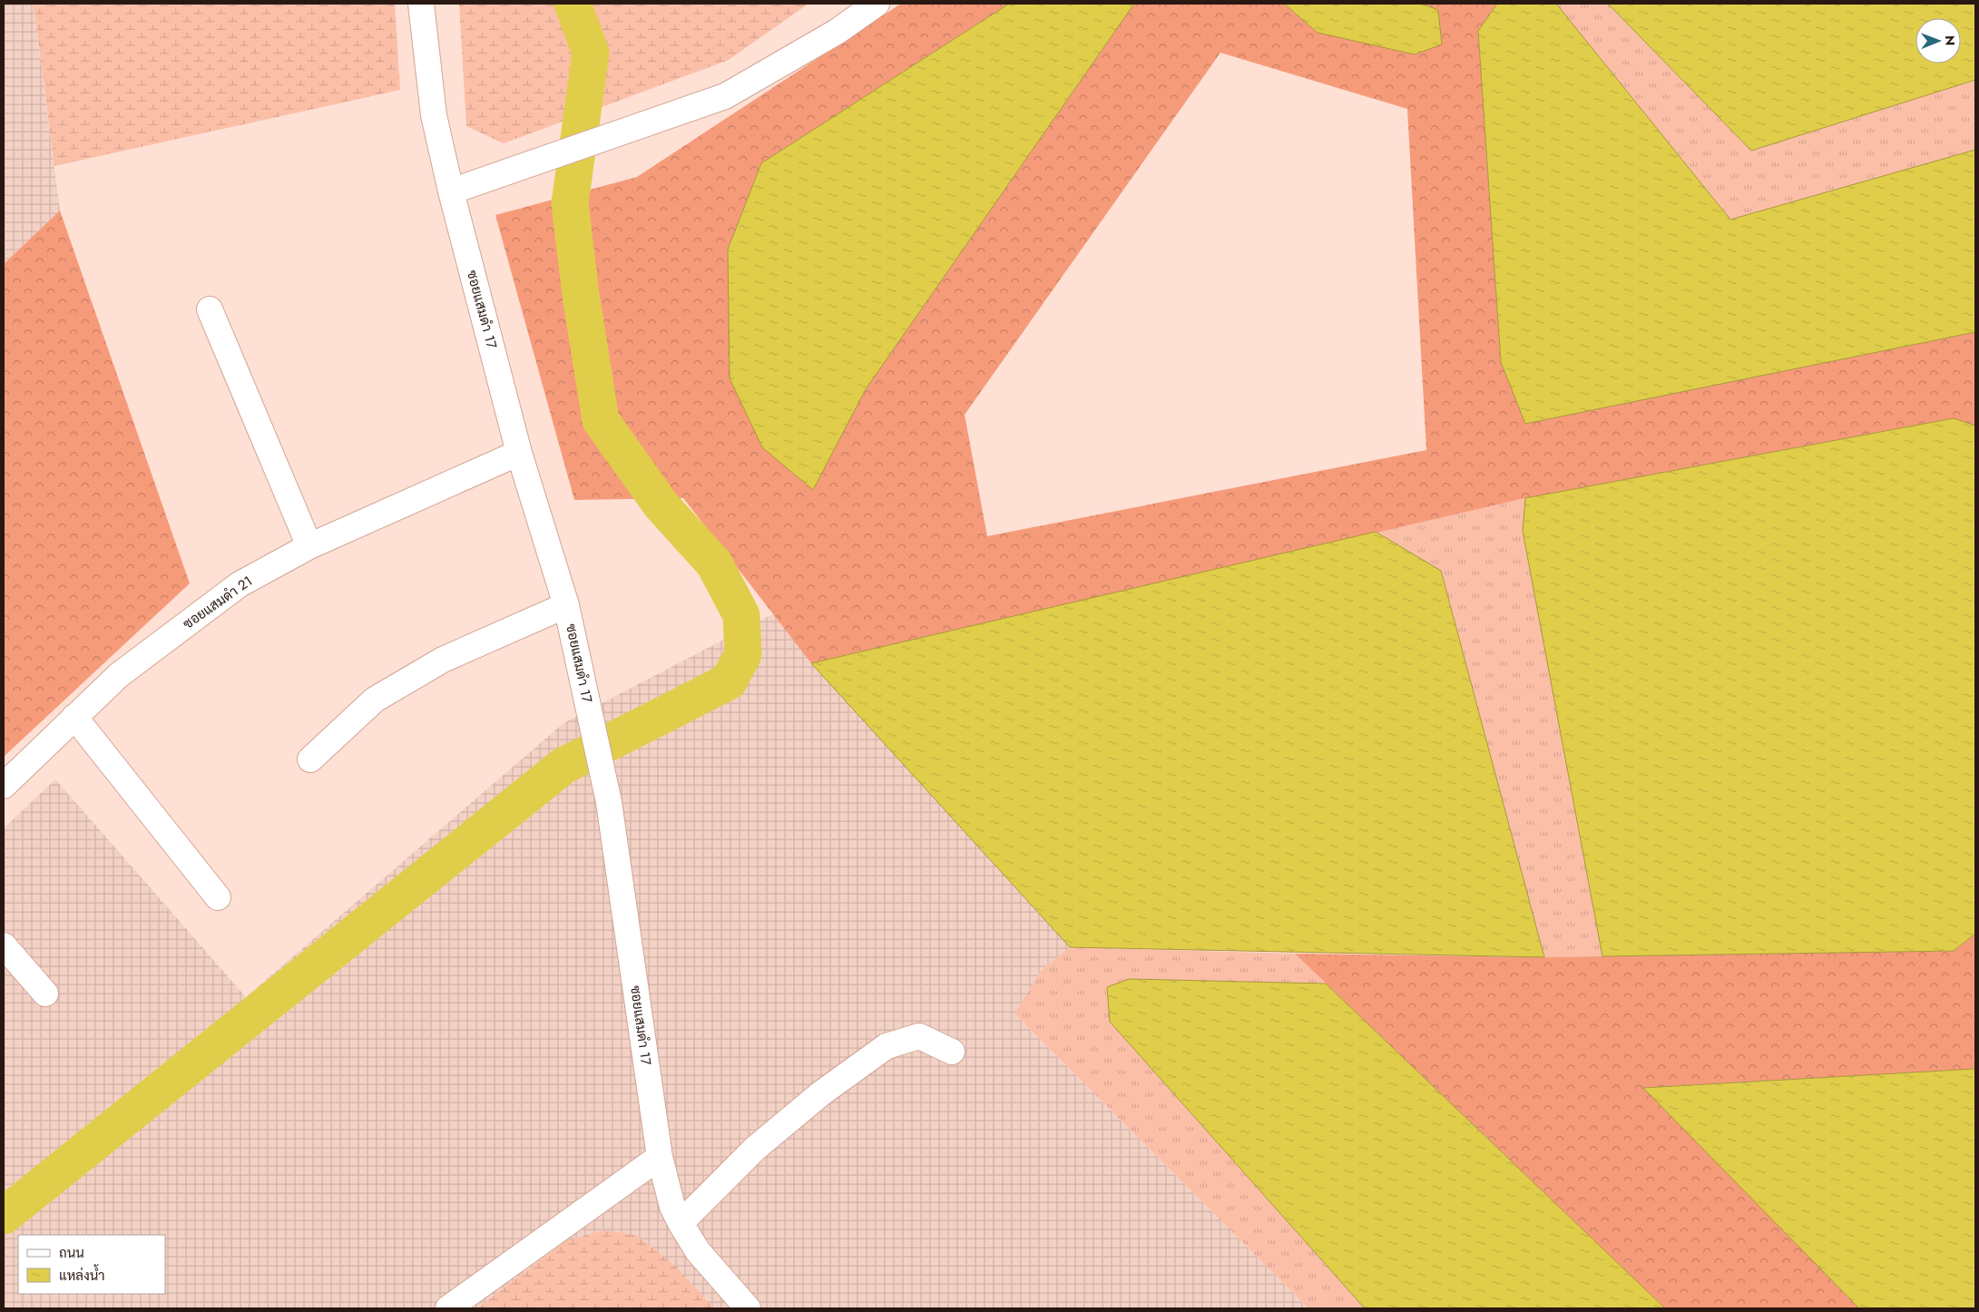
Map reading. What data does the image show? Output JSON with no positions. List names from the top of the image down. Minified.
{"streets":{"street":["ซอยแสมดำ 17","ซอยแสมดำ 21"]},"crossings":[["ซอยแสมดำ 17","ซอยแสมดำ 21"]],"legend":["ถนน","แหล่งน้ำ"],"north":"right"}
